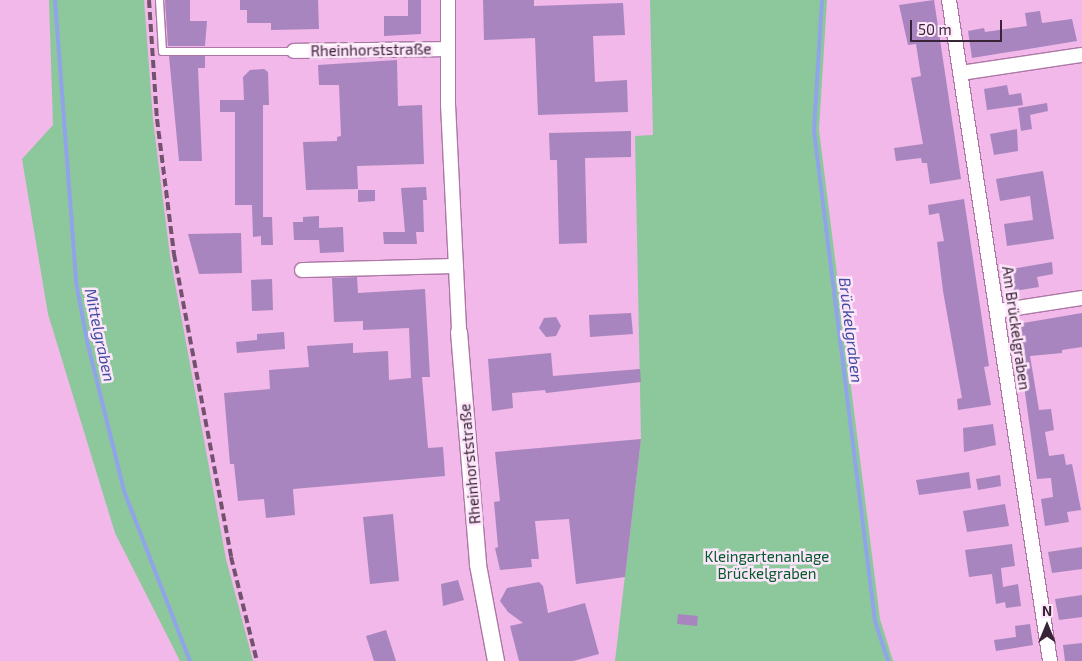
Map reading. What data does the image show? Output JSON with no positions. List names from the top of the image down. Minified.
{"streets":{"street":["Rheinhorststraße","Am Brückelgraben"]},"water":["Brückelgraben","Mittelgraben"],"parks":["Kleingartenanlage Brückelgraben"],"scale_bar":"50 m","north":"top"}
